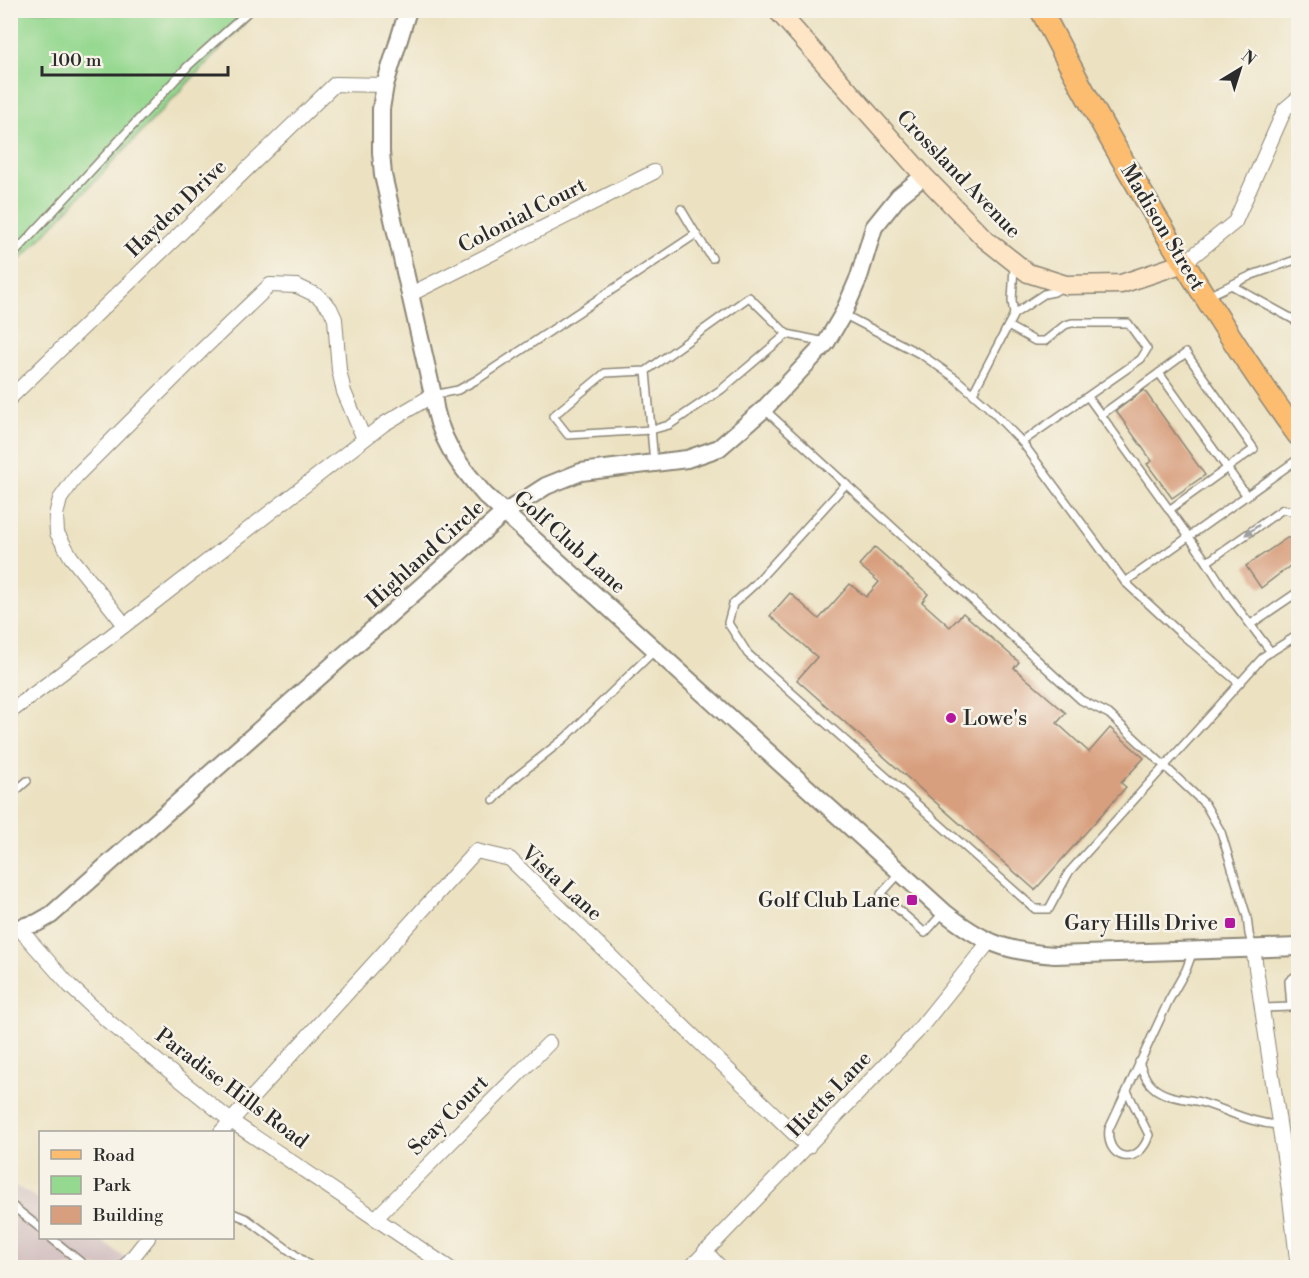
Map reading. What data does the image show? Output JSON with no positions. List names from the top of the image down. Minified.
{"streets":{"main road":["Crossland Avenue","Madison Street"],"street":["Hayden Drive","Colonial Court","Golf Club Lane","Highland Circle","Vista Lane","Paradise Hills Road","Hietts Lane","Seay Court"]},"crossings":[["Crossland Avenue","Madison Street"],["Crossland Avenue","Highland Circle"],["Hayden Drive","Golf Club Lane"],["Colonial Court","Golf Club Lane"],["Golf Club Lane","Highland Circle"],["Golf Club Lane","Hietts Lane"],["Highland Circle","Paradise Hills Road"],["Vista Lane","Paradise Hills Road"],["Vista Lane","Hietts Lane"],["Paradise Hills Road","Seay Court"]],"places":{"other":["Lowe's"],"transit":["Golf Club Lane","Gary Hills Drive"]},"legend":["Road","Park","Building"],"scale_bar":"100 m","north":"top right"}
